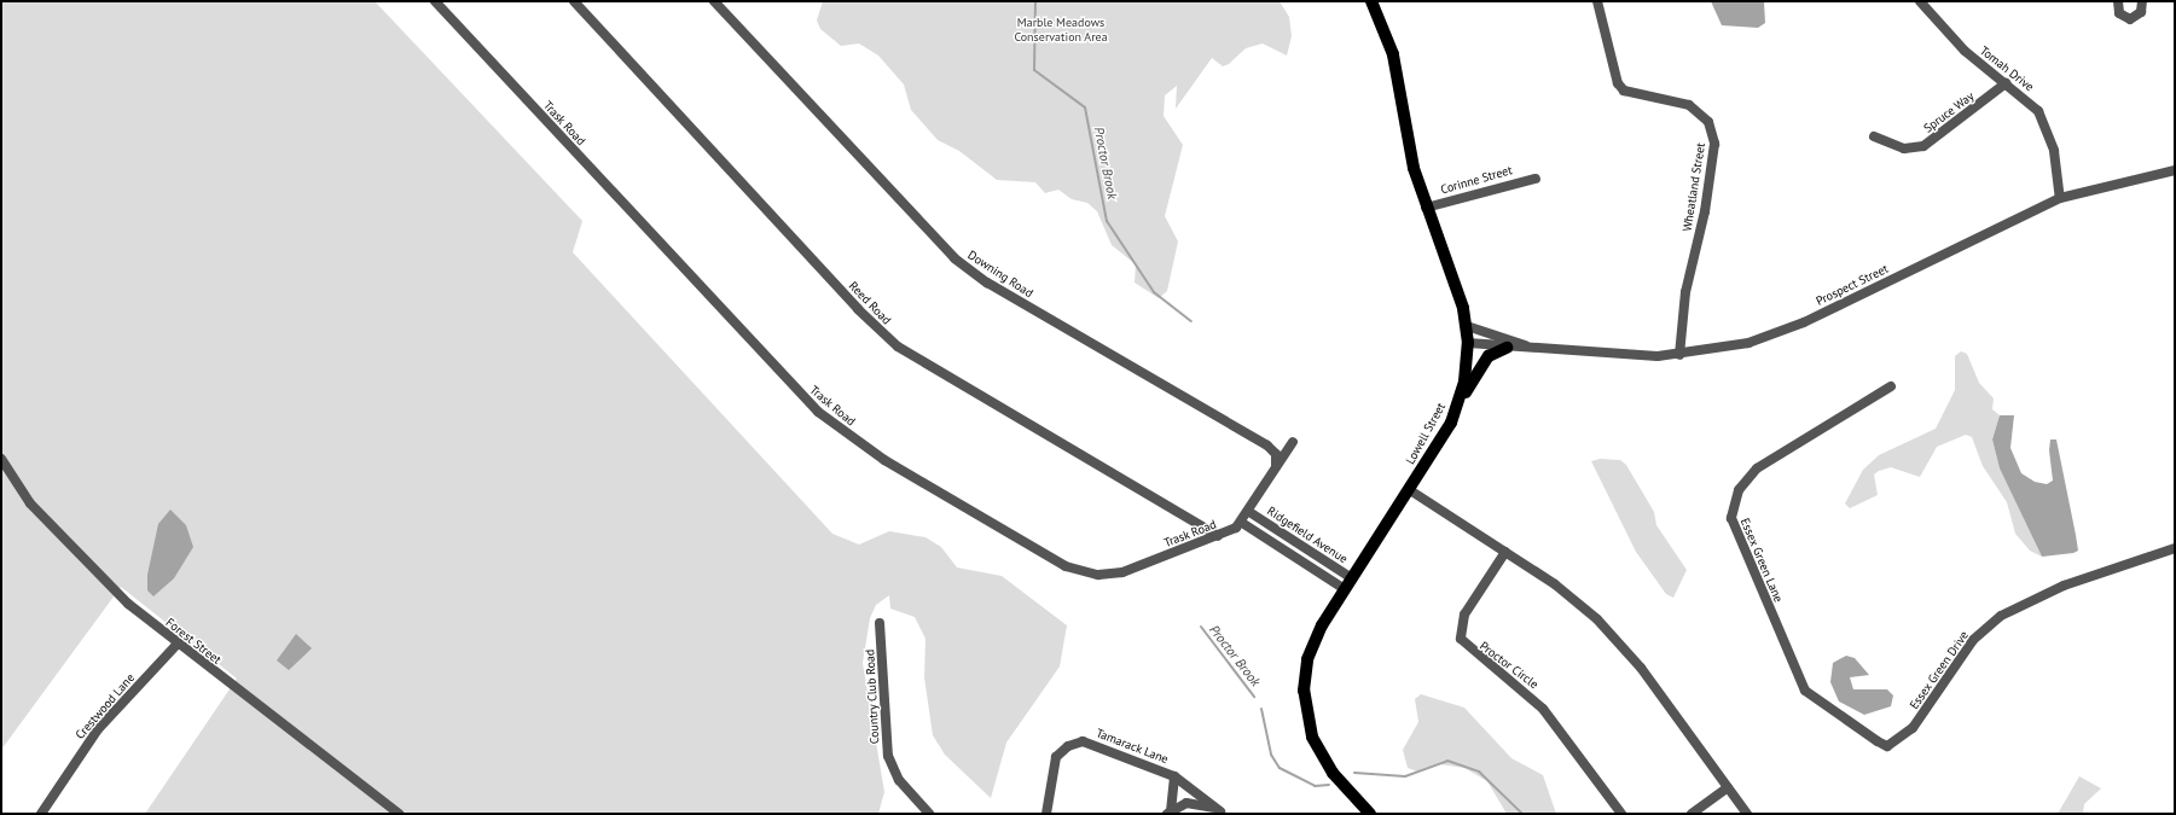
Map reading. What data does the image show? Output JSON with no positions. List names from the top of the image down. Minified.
{"streets":{"main road":["Lowell Street"],"street":["Tomah Drive","Spruce Way","Trask Road","Corinne Street","Wheatland Street","Downing Road","Prospect Street","Reed Road","Ridgefield Avenue","Essex Green Lane","Forest Street","Proctor Circle","Essex Green Drive","Country Club Road","Crestwood Lane","Tamarack Lane"]},"crossings":[["Tomah Drive","Spruce Way"],["Tomah Drive","Prospect Street"],["Trask Road","Downing Road"],["Trask Road","Reed Road"],["Trask Road","Ridgefield Avenue"],["Corinne Street","Lowell Street"],["Wheatland Street","Prospect Street"],["Prospect Street","Lowell Street"],["Lowell Street","Ridgefield Avenue"],["Essex Green Lane","Essex Green Drive"],["Forest Street","Crestwood Lane"]],"water":["Proctor Brook"],"parks":["Marble Meadows Conservation Area"]}
